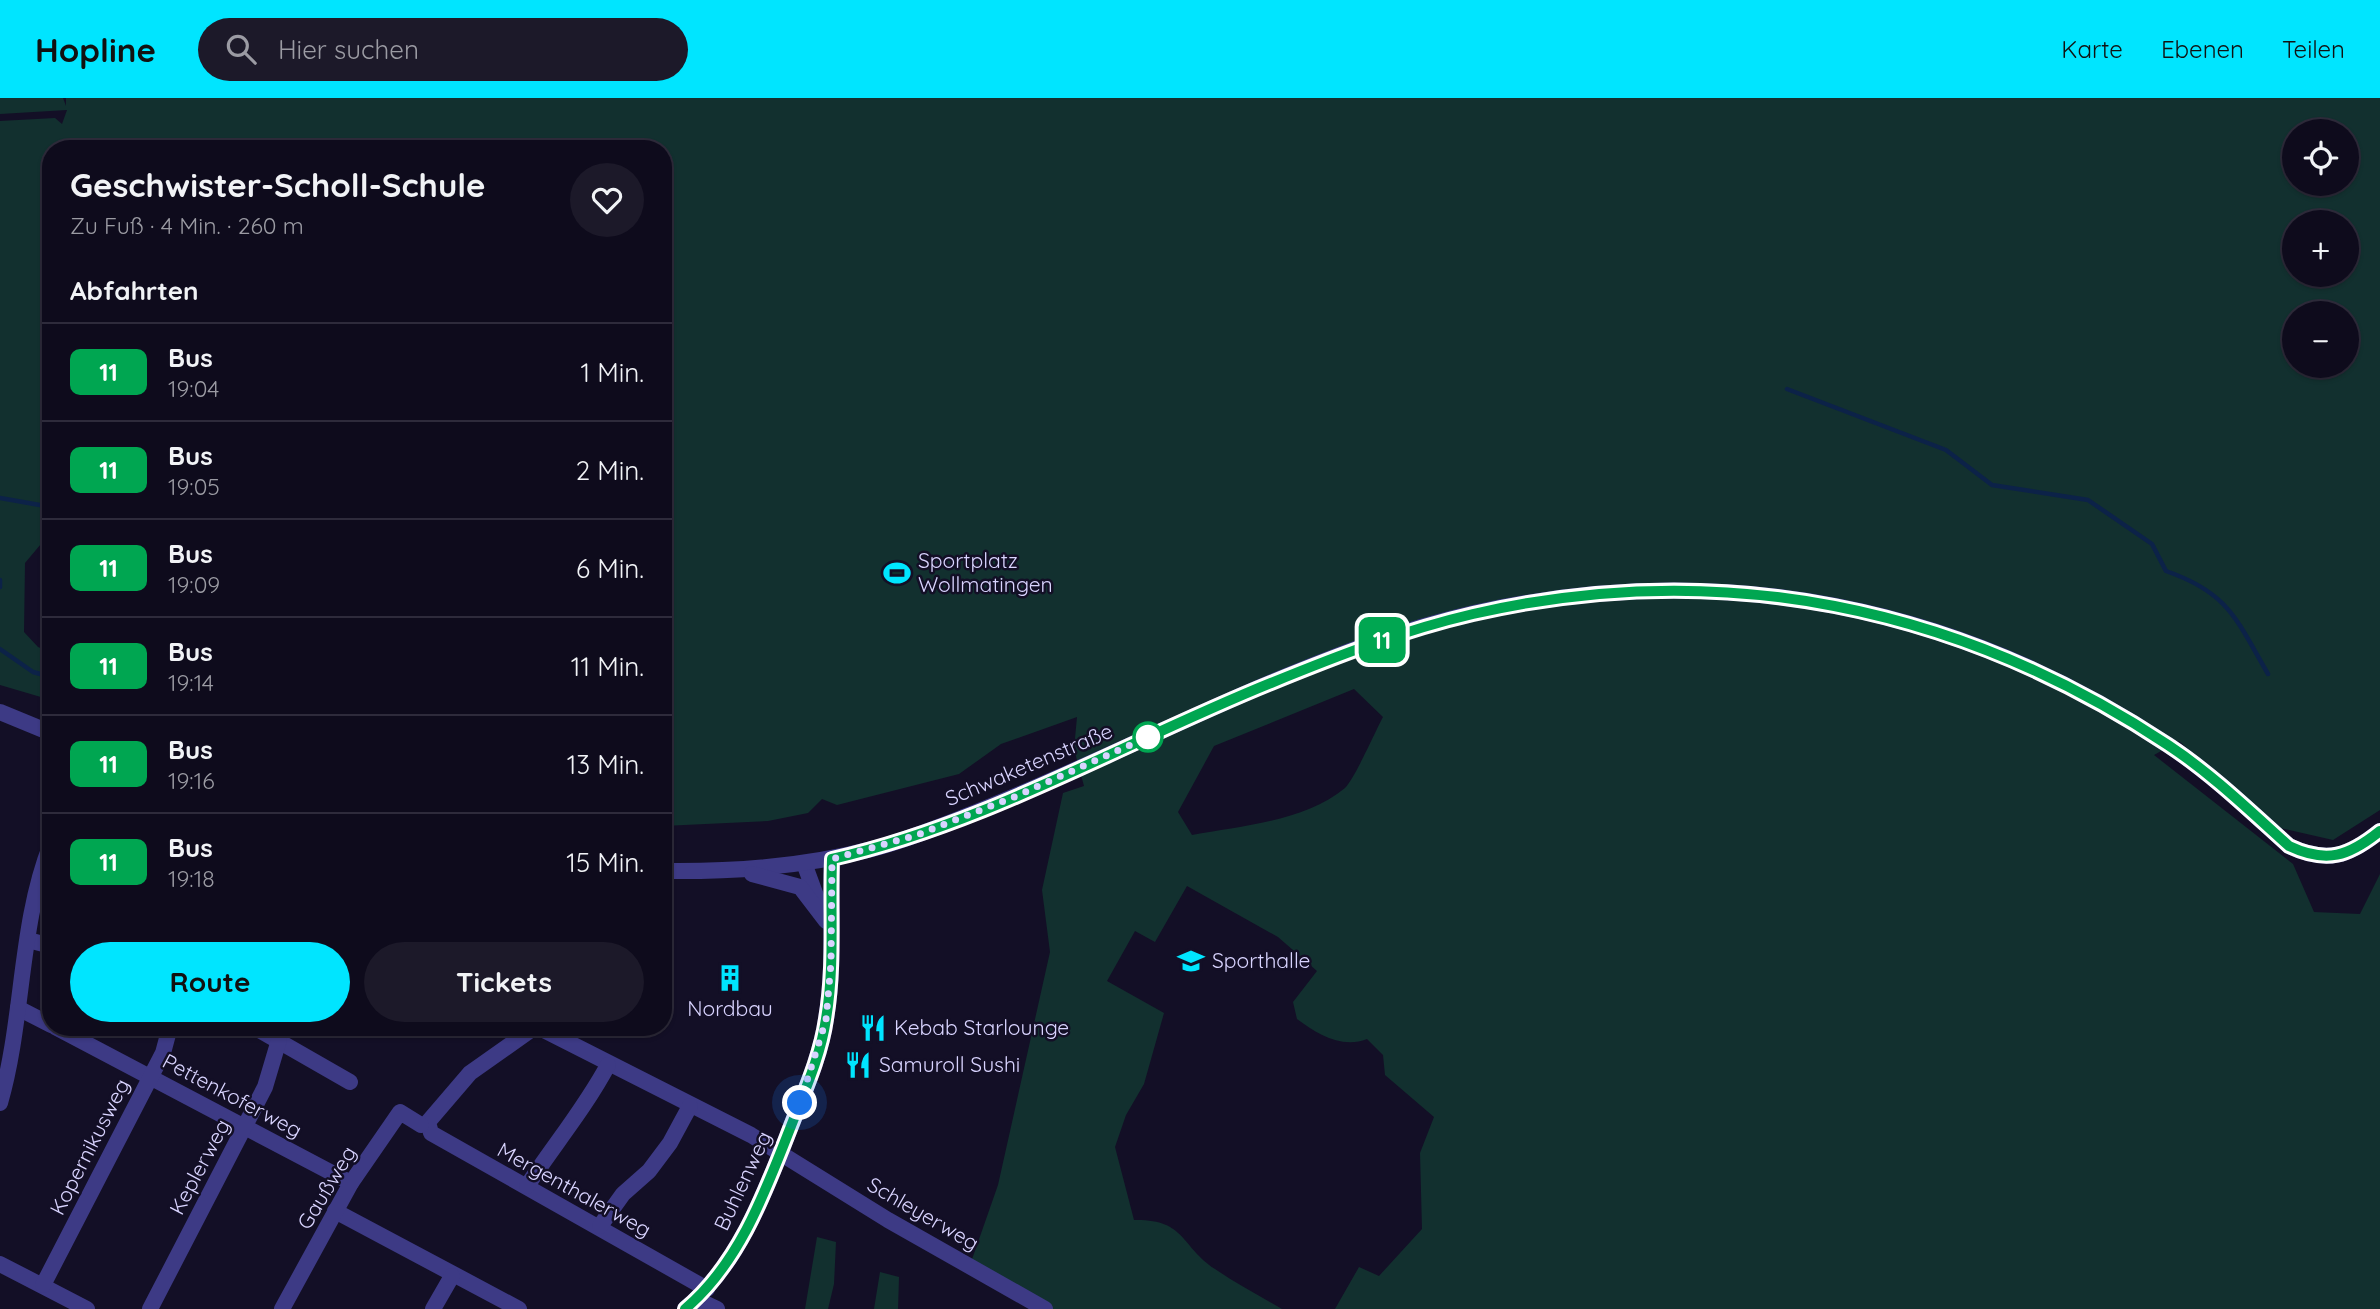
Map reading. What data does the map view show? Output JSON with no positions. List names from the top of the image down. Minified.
{"streets":{"street":["Schwaketenstraße","Pettenkoferweg","Kopernikusweg","Keplerweg","Buhlenweg","Gaußweg","Mergenthalerweg","Schleyerweg"]},"crossings":[["Schwaketenstraße","Buhlenweg"],["Pettenkoferweg","Kopernikusweg"],["Pettenkoferweg","Keplerweg"],["Pettenkoferweg","Gaußweg"],["Buhlenweg","Mergenthalerweg"],["Buhlenweg","Schleyerweg"],["Gaußweg","Mergenthalerweg"]],"places":{"sports":["Sportplatz Wollmatingen"],"school or university":["Sporthalle"],"building":["Nordbau"],"restaurant":["Kebab Starlounge","Samuroll Sushi"]},"lines":["bus line 11"],"page":{"header":"Hopline","search":"Hier suchen","nav":["Karte","Ebenen","Teilen"],"on_map":"11","map_buttons":["+","−"],"heading":[["Geschwister-Scholl-Schule","Zu Fuß · 4 Min. · 260 m"],"Abfahrten"],"list":[{"mark":"11","name":"Bus","note":"19:04","value":"1 Min."},{"mark":"11","name":"Bus","note":"19:05","value":"2 Min."},{"mark":"11","name":"Bus","note":"19:09","value":"6 Min."},{"mark":"11","name":"Bus","note":"19:14","value":"11 Min."},{"mark":"11","name":"Bus","note":"19:16","value":"13 Min."},{"mark":"11","name":"Bus","note":"19:18","value":"15 Min."}],"buttons":["Route","Tickets"]}}
